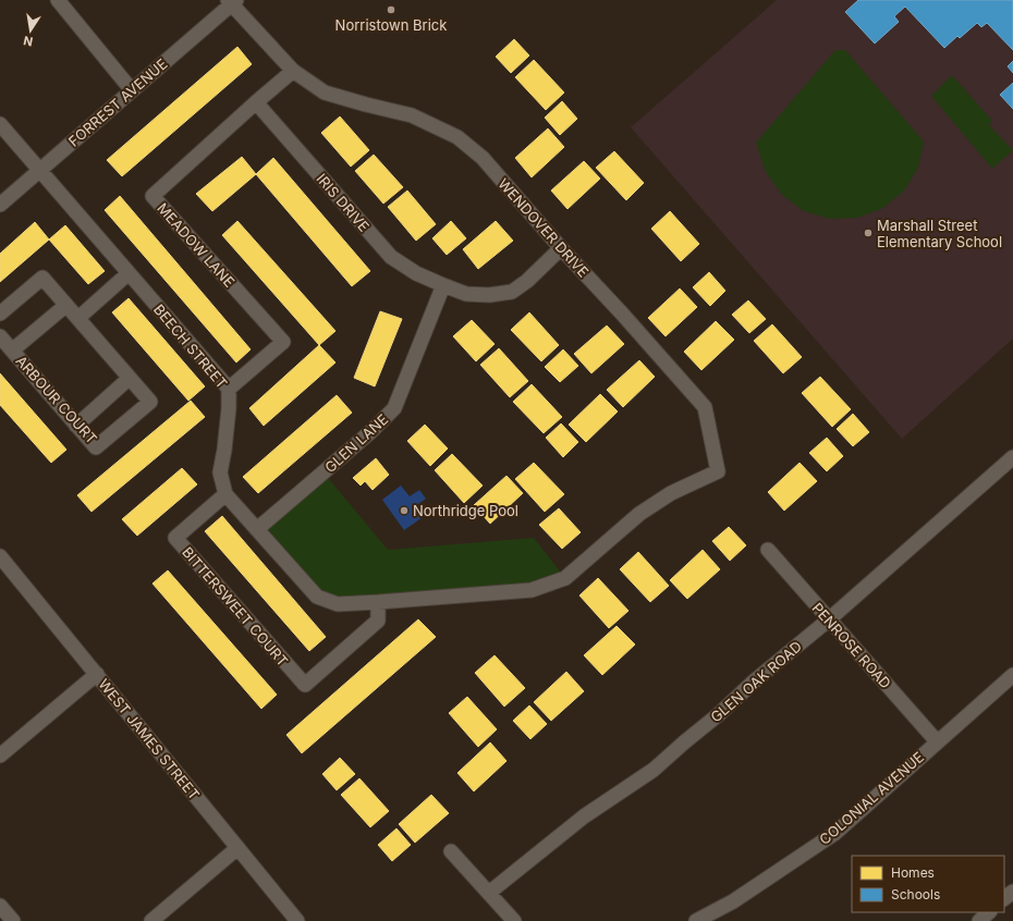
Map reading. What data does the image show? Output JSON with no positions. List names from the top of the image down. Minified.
{"streets":{"street":["FORREST AVENUE","IRIS DRIVE","WENDOVER DRIVE","MEADOW LANE","BEECH STREET","ARBOUR COURT","GLEN LANE","BITTERSWEET COURT","PENROSE ROAD","GLEN OAK ROAD","WEST JAMES STREET","COLONIAL AVENUE"]},"crossings":[["FORREST AVENUE","WENDOVER DRIVE"],["FORREST AVENUE","BEECH STREET"],["IRIS DRIVE","WENDOVER DRIVE"],["IRIS DRIVE","MEADOW LANE"],["IRIS DRIVE","GLEN LANE"],["WENDOVER DRIVE","MEADOW LANE"],["WENDOVER DRIVE","BEECH STREET"],["MEADOW LANE","BEECH STREET"],["BEECH STREET","GLEN LANE"],["BEECH STREET","BITTERSWEET COURT"],["PENROSE ROAD","GLEN OAK ROAD"],["PENROSE ROAD","COLONIAL AVENUE"]],"places":["Norristown Brick","Marshall Street Elementary School","Northridge Pool"],"legend":["Homes","Schools"],"north":"bottom"}
